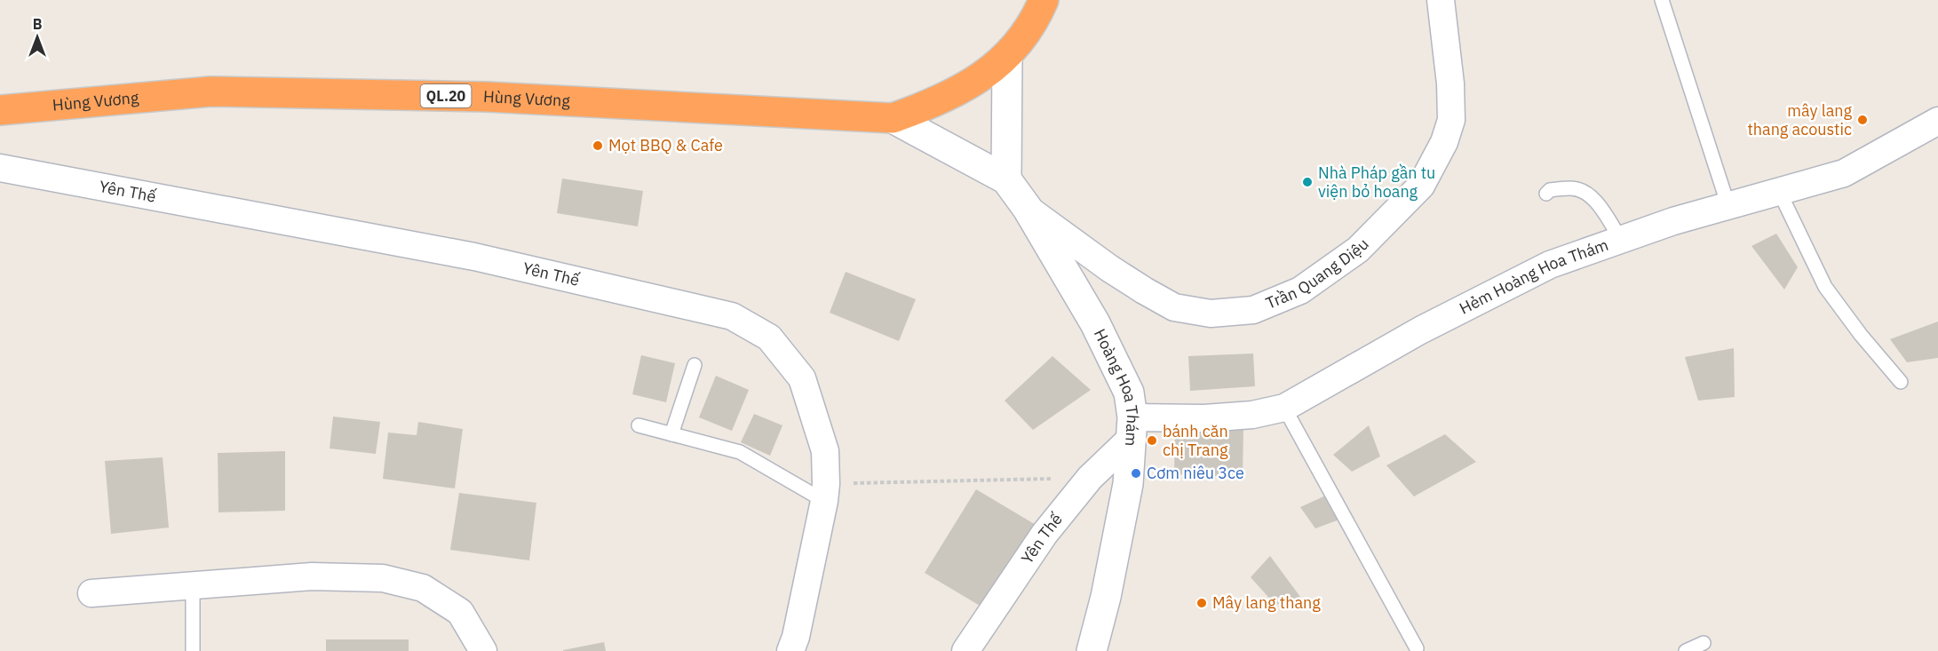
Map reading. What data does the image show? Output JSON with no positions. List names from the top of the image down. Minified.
{"streets":{"highway":["QL.20","Hùng Vương"],"street":["Yên Thế","Trần Quang Diệu","Hẻm Hoàng Hoa Thám","Hoàng Hoa Thám"]},"crossings":[["Yên Thế","Hẻm Hoàng Hoa Thám"],["Yên Thế","Hoàng Hoa Thám"],["Trần Quang Diệu","Hoàng Hoa Thám"],["Hẻm Hoàng Hoa Thám","Hoàng Hoa Thám"]],"places":["mây lang thang acoustic","Mọt BBQ & Cafe","Nhà Pháp gần tu viện bỏ hoang","bánh căn chị Trang","Cơm niêu 3ce","Mây lang thang"],"north":"top"}
